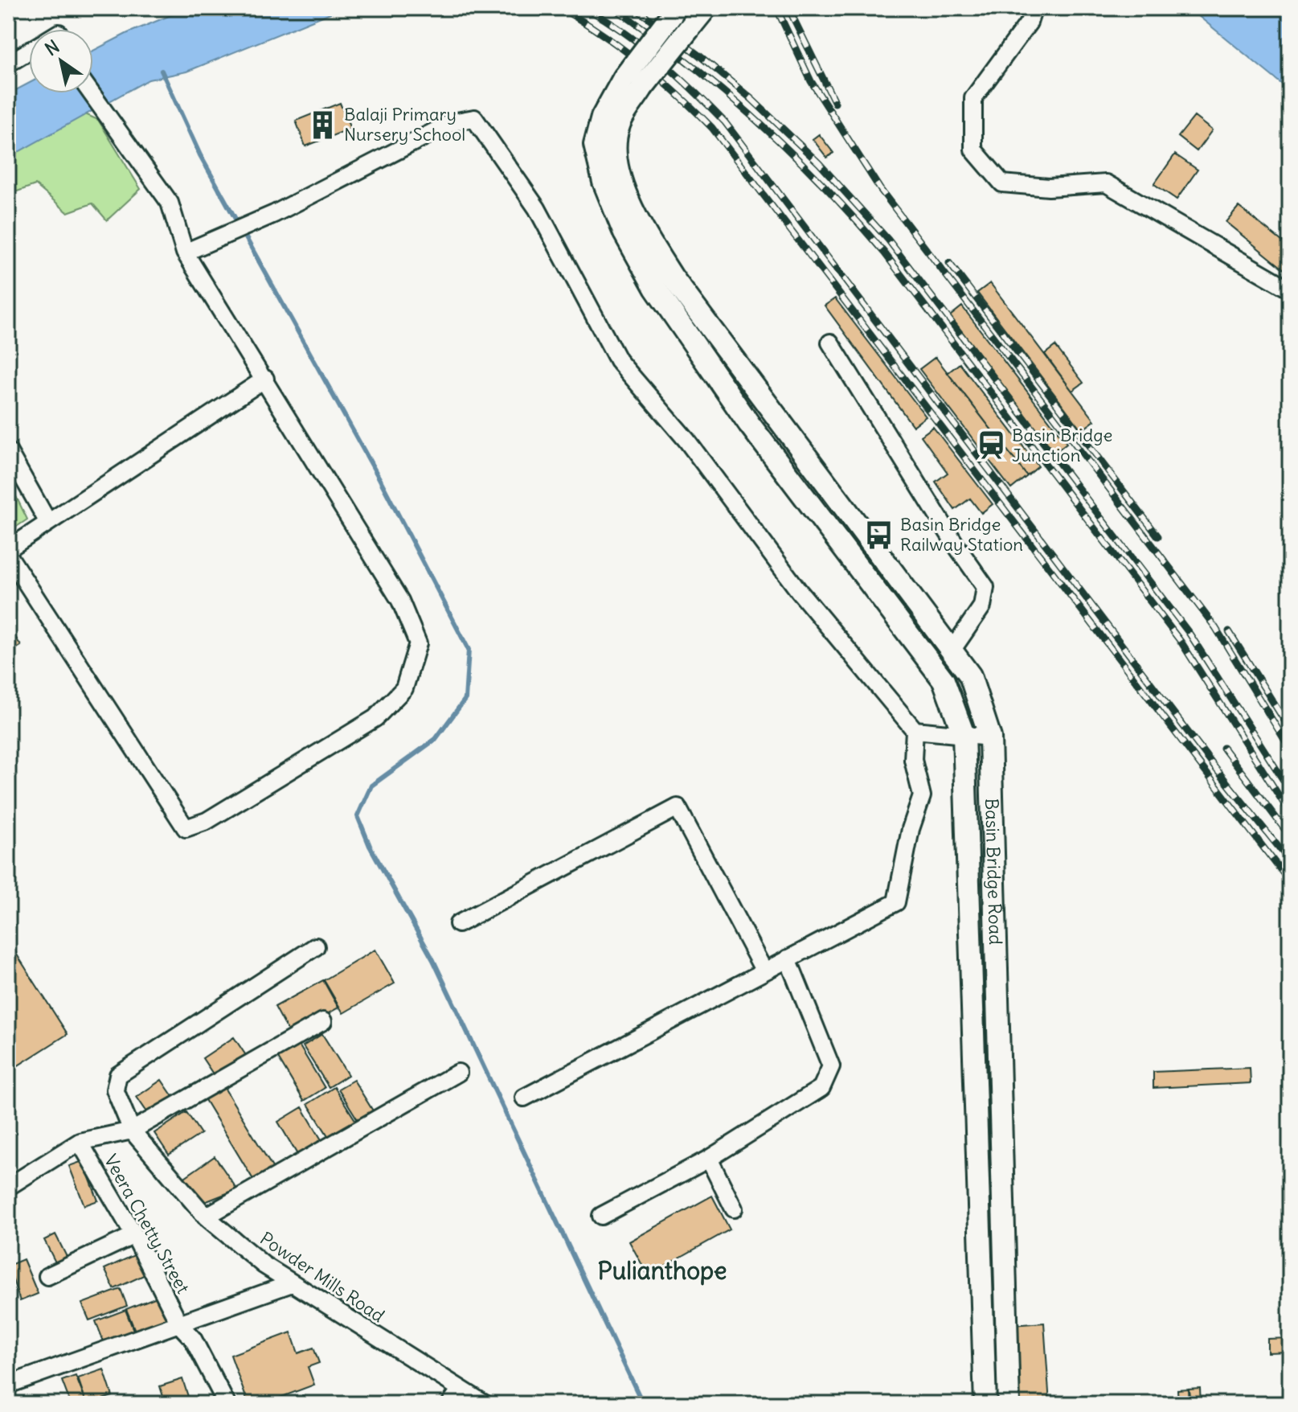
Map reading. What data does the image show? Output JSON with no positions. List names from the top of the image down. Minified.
{"streets":{"main road":["Basin Bridge Road"],"street":["Veera Chetty Street","Powder Mills Road"]},"districts":["Pulianthope"],"places":{"building":["Balaji Primary Nursery School"],"station":["Basin Bridge Junction"],"bus stop":["Basin Bridge Railway Station"]},"north":"top left"}
